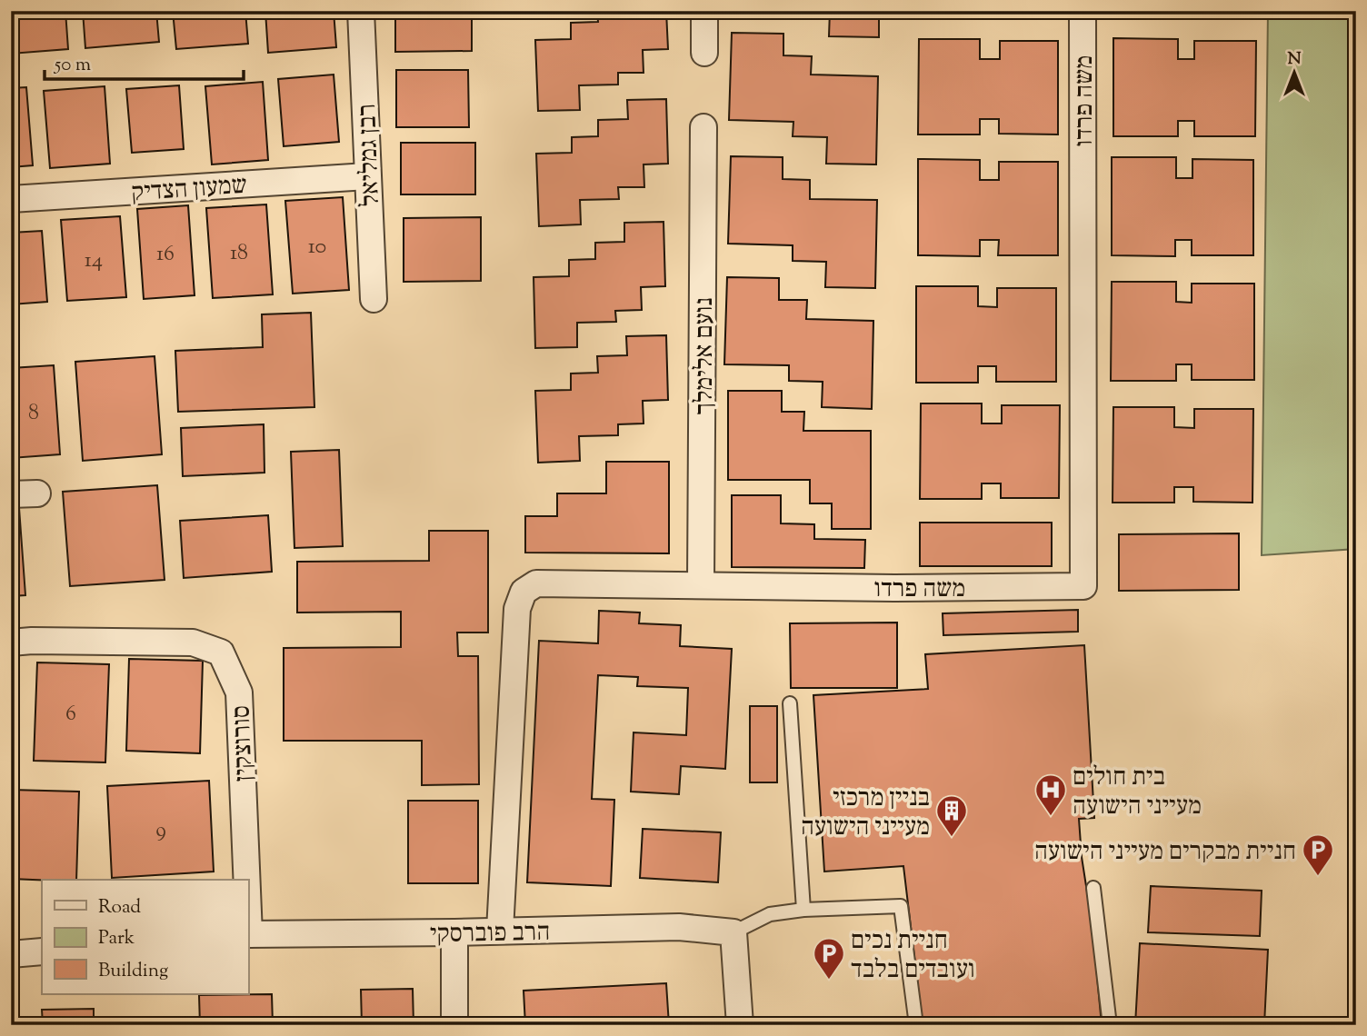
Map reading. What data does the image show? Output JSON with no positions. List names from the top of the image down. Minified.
{"streets":{"street":["משה פרדו","רבן גמליאל","שמעון הצדיק","נועם אלימלך","סורוצקין","הרב פוברסקי"]},"crossings":[["משה פרדו","נועם אלימלך"],["משה פרדו","הרב פוברסקי"],["רבן גמליאל","שמעון הצדיק"]],"places":{"hospital":["בית חולים מעייני הישועה"],"building":["בניין מרכזי מעייני הישועה"],"parking":["חניית מבקרים מעייני הישועה","חניית נכים ועובדים בלבד"]},"house_numbers":["10","18","16","14","8","6","9"],"legend":["Road","Park","Building"],"scale_bar":"50 m","north":"top"}
